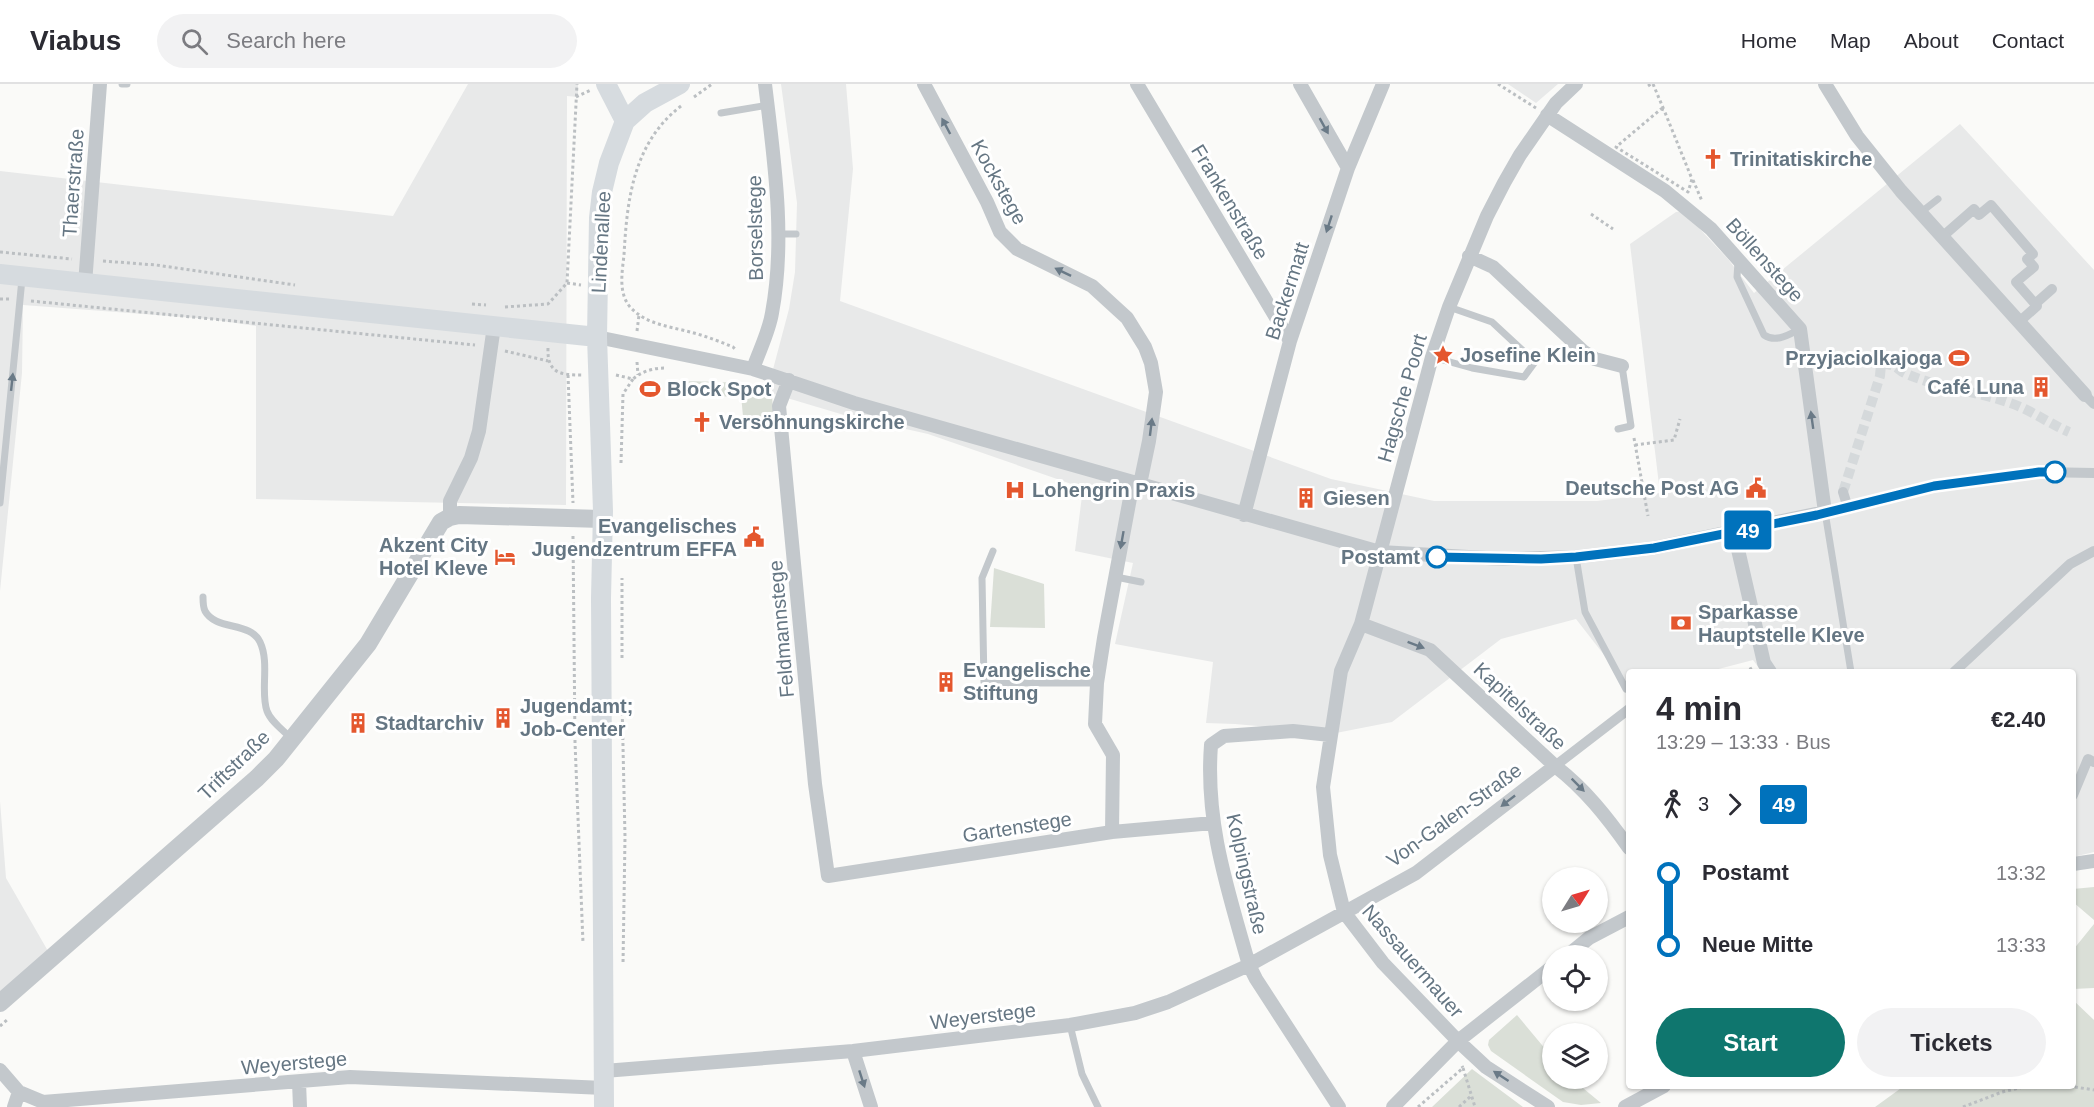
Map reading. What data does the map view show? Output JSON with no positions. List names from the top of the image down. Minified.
{"streets":{"main road":["Lindenallee"],"street":["Kockstege","Thaerstraße","Frankenstraße","Borselstege","Böllenstege","Backermatt","Hagsche Poort","Feldmannstege","Kapitelstraße","Triftstraße","Von-Galen-Straße","Gartenstege","Kolpingstraße","Nassauermauer","Weyerstege"]},"crossings":[["Frankenstraße","Backermatt"],["Lindenallee","Weyerstege"],["Böllenstege","Hagsche Poort"],["Hagsche Poort","Kapitelstraße"],["Hagsche Poort","Nassauermauer"],["Feldmannstege","Gartenstege"],["Kapitelstraße","Von-Galen-Straße"],["Kapitelstraße","Nassauermauer"],["Von-Galen-Straße","Nassauermauer"],["Von-Galen-Straße","Weyerstege"],["Gartenstege","Kolpingstraße"],["Kolpingstraße","Nassauermauer"],["Kolpingstraße","Weyerstege"],["Nassauermauer","Weyerstege"]],"one_way":["Kockstege","Böllenstege","Backermatt","Kapitelstraße","Von-Galen-Straße"],"places":{"church":["Trinitatiskirche","Versöhnungskirche"],"place":["Josefine Klein"],"sports":["Przyjaciolkajoga","Block Spot"],"building":["Café Luna","Giesen","Evangelische Stiftung","Jugendamt; Job-Center","Stadtarchiv"],"public building":["Deutsche Post AG","Evangelisches Jugendzentrum EFFA"],"hospital":["Lohengrin Praxis"],"hotel":["Akzent City Hotel Kleve"],"other":["Postamt"],"bank":["Sparkasse Hauptstelle Kleve"]},"lines":["bus line 49"],"north":"top right","page":{"header":"Viabus","search":"Search here","nav":["Home","Map","About","Contact"],"on_map":"49","heading":["4 min","13:29 – 13:33 · Bus","€2.40"],"legs":["3","49"],"list":[{"name":"Postamt","value":"13:32"},{"name":"Neue Mitte","value":"13:33"}],"buttons":["Start","Tickets"]}}
